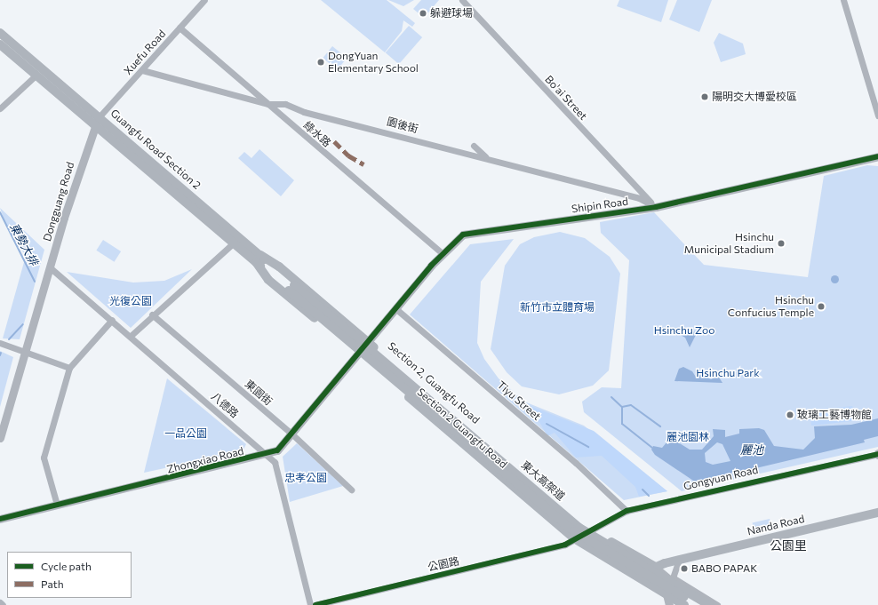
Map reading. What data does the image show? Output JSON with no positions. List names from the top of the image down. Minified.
{"streets":{"main road":["Guangfu Road Section 2","Section 2, Guangfu Road","Section 2 Guangfu Road","東大高架道","Nanda Road"],"street":["Xuefu Road","Bo'ai Street","園後街","綠水路","Dongguang Road","Shipin Road","東園街","Tiyu Street","八德路","Zhongxiao Road","Gongyuan Road","公園路"]},"crossings":[["Xuefu Road","園後街"],["Xuefu Road","綠水路"],["Xuefu Road","Guangfu Road Section 2"],["Xuefu Road","Dongguang Road"],["Bo'ai Street","園後街"],["Bo'ai Street","Shipin Road"],["園後街","綠水路"],["園後街","Shipin Road"],["綠水路","Shipin Road"],["Guangfu Road Section 2","Dongguang Road"],["Guangfu Road Section 2","Section 2, Guangfu Road"],["Guangfu Road Section 2","Section 2 Guangfu Road"],["Guangfu Road Section 2","東大高架道"],["Dongguang Road","八德路"],["Shipin Road","Section 2, Guangfu Road"],["Shipin Road","Tiyu Street"],["Shipin Road","Zhongxiao Road"],["Section 2, Guangfu Road","Section 2 Guangfu Road"],["Section 2, Guangfu Road","Zhongxiao Road"],["Section 2, Guangfu Road","Gongyuan Road"],["Section 2, Guangfu Road","Nanda Road"],["東園街","Zhongxiao Road"],["Tiyu Street","Gongyuan Road"],["八德路","Zhongxiao Road"],["Section 2 Guangfu Road","Zhongxiao Road"],["Section 2 Guangfu Road","Gongyuan Road"],["Section 2 Guangfu Road","Nanda Road"],["Section 2 Guangfu Road","公園路"],["Gongyuan Road","公園路"]],"districts":["公園里"],"water":["東勢大排","麗池"],"parks":["光復公園","新竹市立體育場","Hsinchu Zoo","Hsinchu Park","一品公園","麗池園林","忠孝公園"],"places":["躲避球場","DongYuan Elementary School","陽明交大博愛校區","Hsinchu Municipal Stadium","Hsinchu Confucius Temple","玻璃工藝博物館","BABO PAPAK"],"legend":["Cycle path","Path"]}
